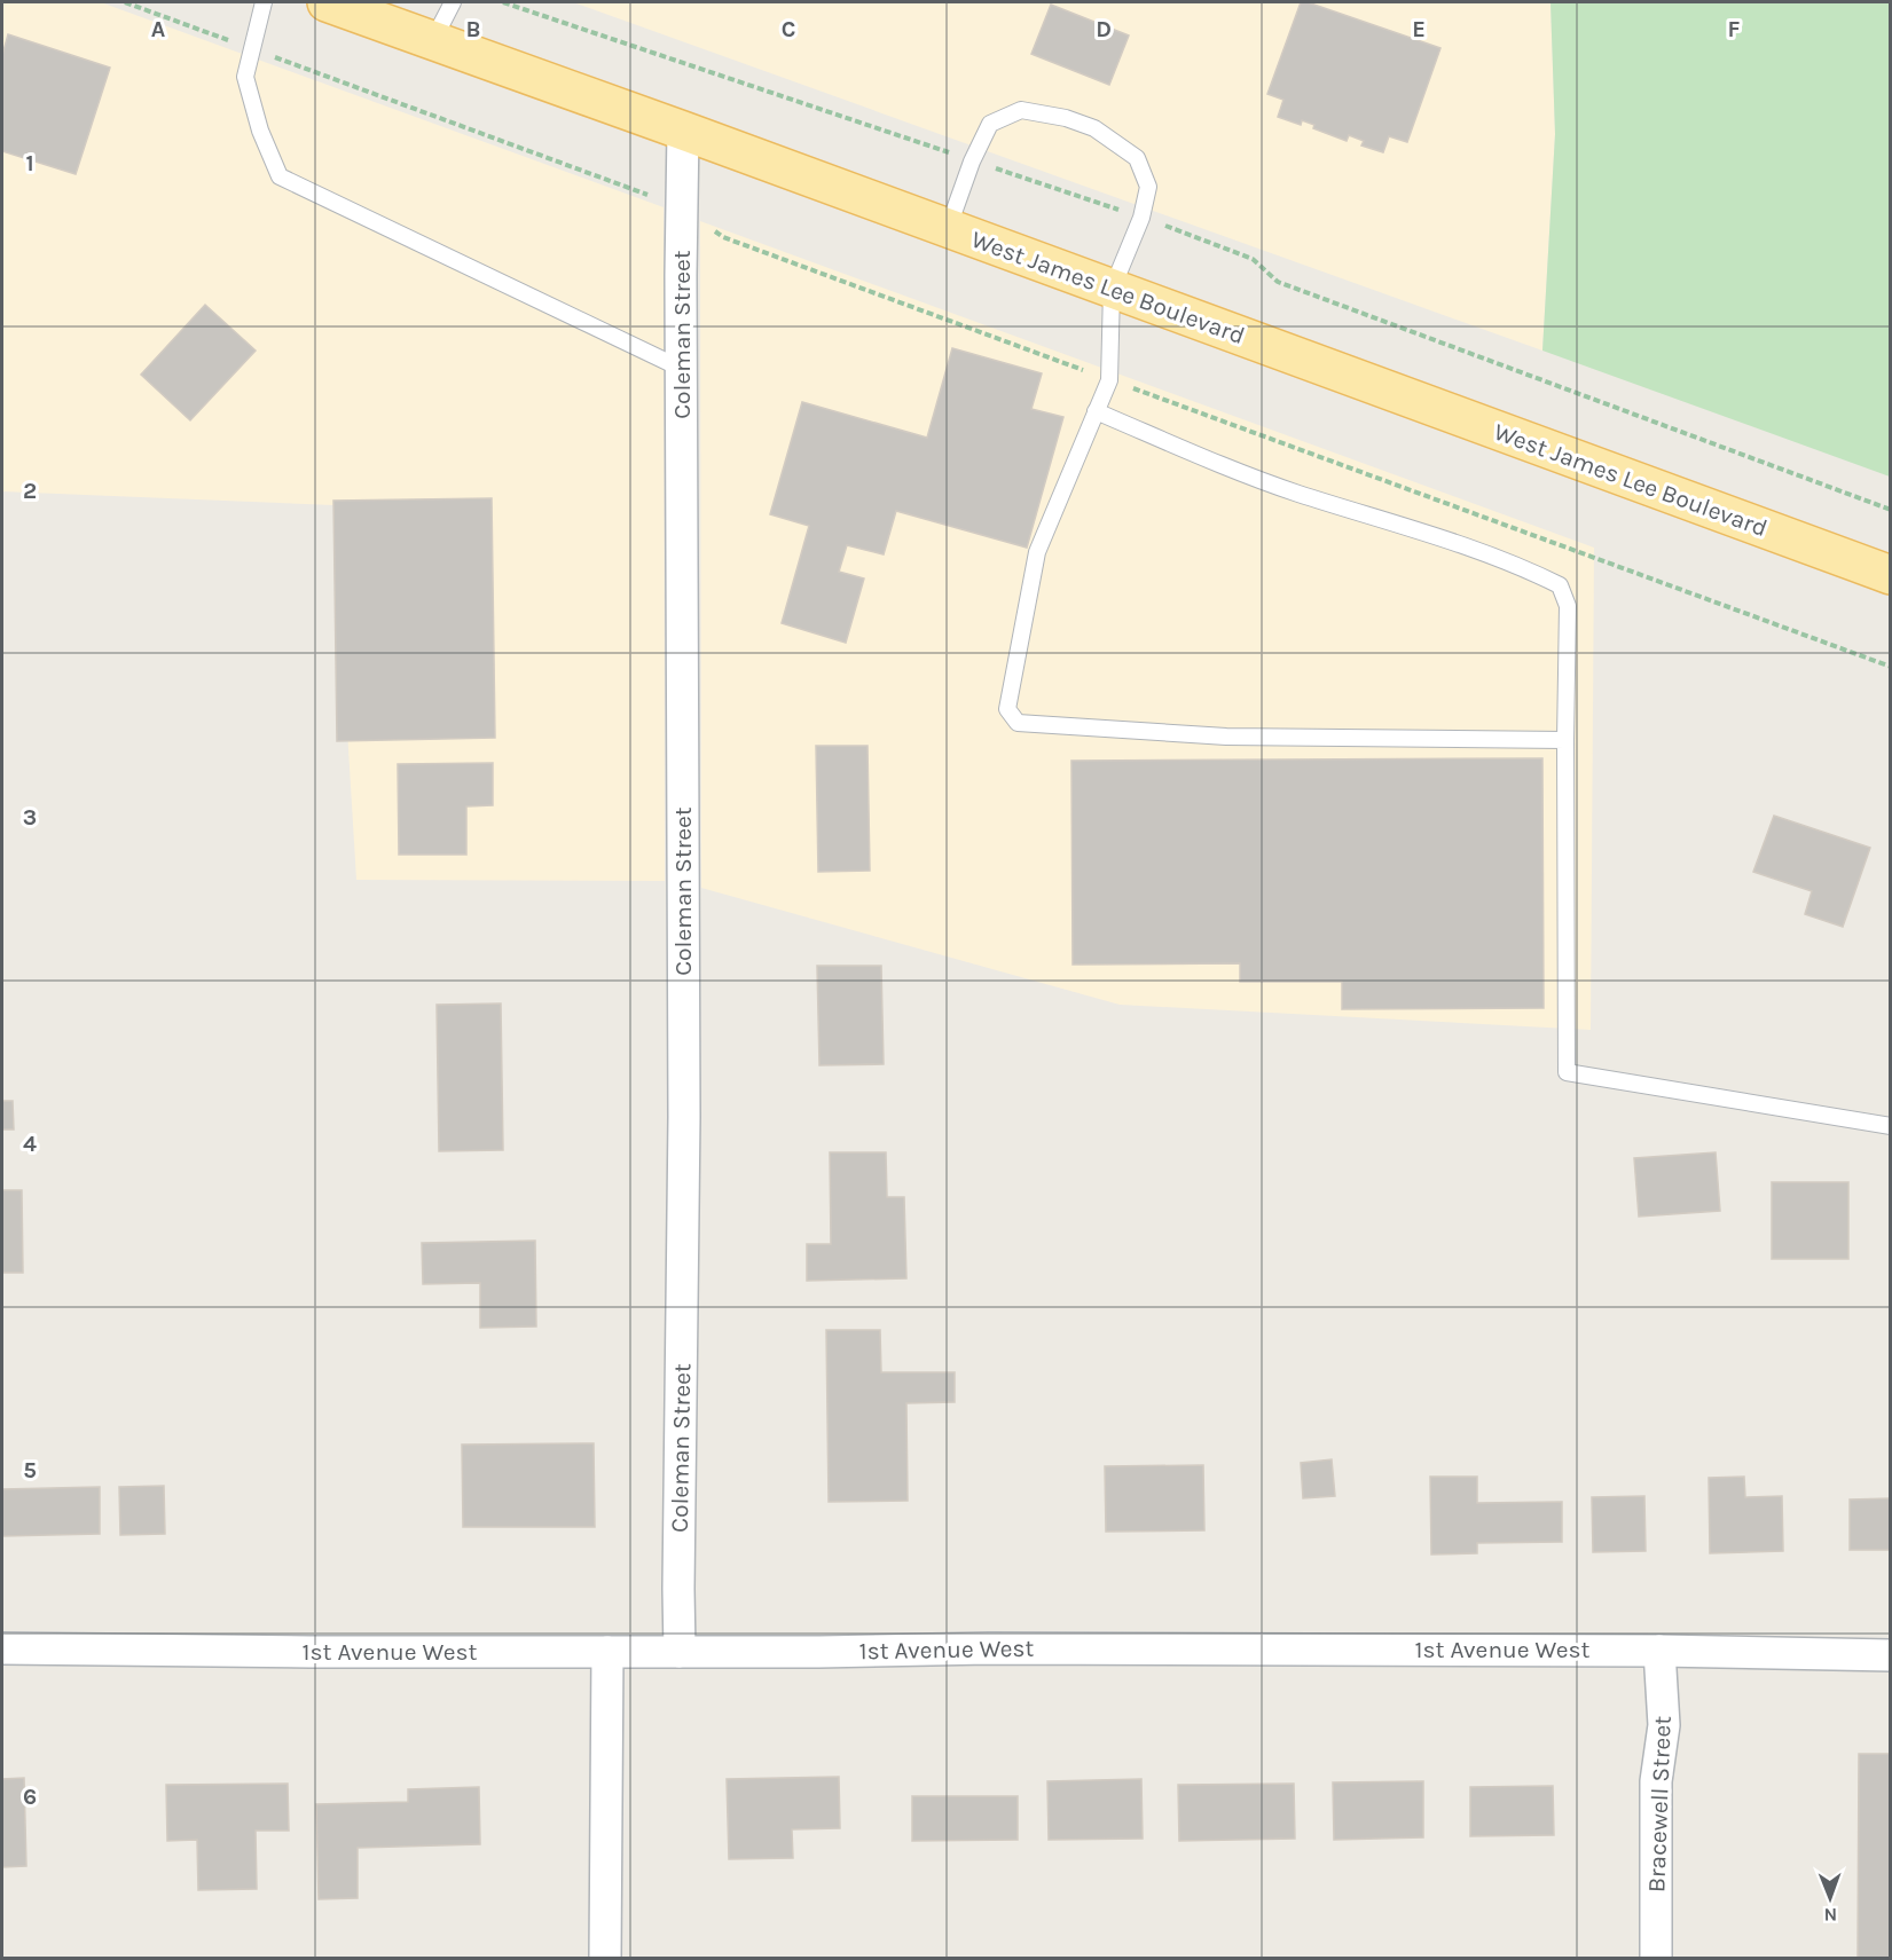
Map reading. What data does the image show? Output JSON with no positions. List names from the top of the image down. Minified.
{"streets":{"main road":["West James Lee Boulevard"],"street":["Coleman Street","1st Avenue West","Bracewell Street"]},"crossings":[["West James Lee Boulevard","Coleman Street"],["Coleman Street","1st Avenue West"],["1st Avenue West","Bracewell Street"]],"north":"bottom","grid":{"columns":["A","B","C","D","E","F"],"rows":["1","2","3","4","5","6"]}}
